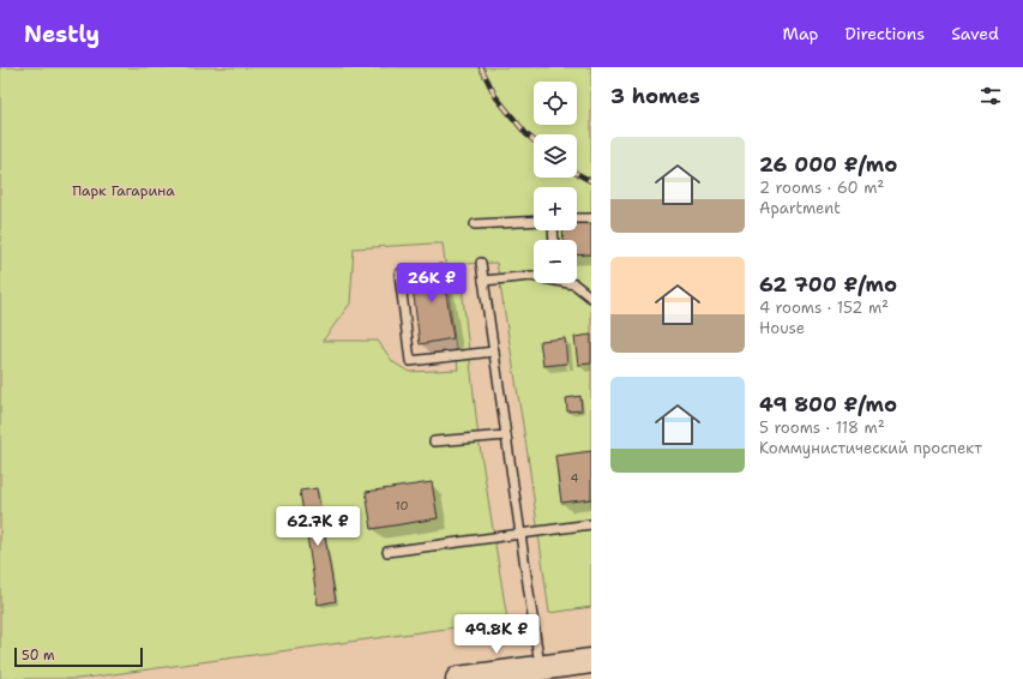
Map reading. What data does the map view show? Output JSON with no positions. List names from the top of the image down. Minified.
{"parks":["Парк Гагарина"],"house_numbers":["4","10"],"scale_bar":"50 m","page":{"header":"Nestly","nav":["Map","Directions","Saved"],"heading":"3 homes","map_buttons":["+","−"],"list":[{"name":"26 000 ₽/mo","note":"2 rooms · 60 m² · Apartment"},{"name":"62 700 ₽/mo","note":"4 rooms · 152 m² · House"},{"name":"49 800 ₽/mo","note":"5 rooms · 118 m² · Коммунистический проспект"}],"price":["26K ₽","62.7K ₽","49.8K ₽"],"scale":"50 m"}}
